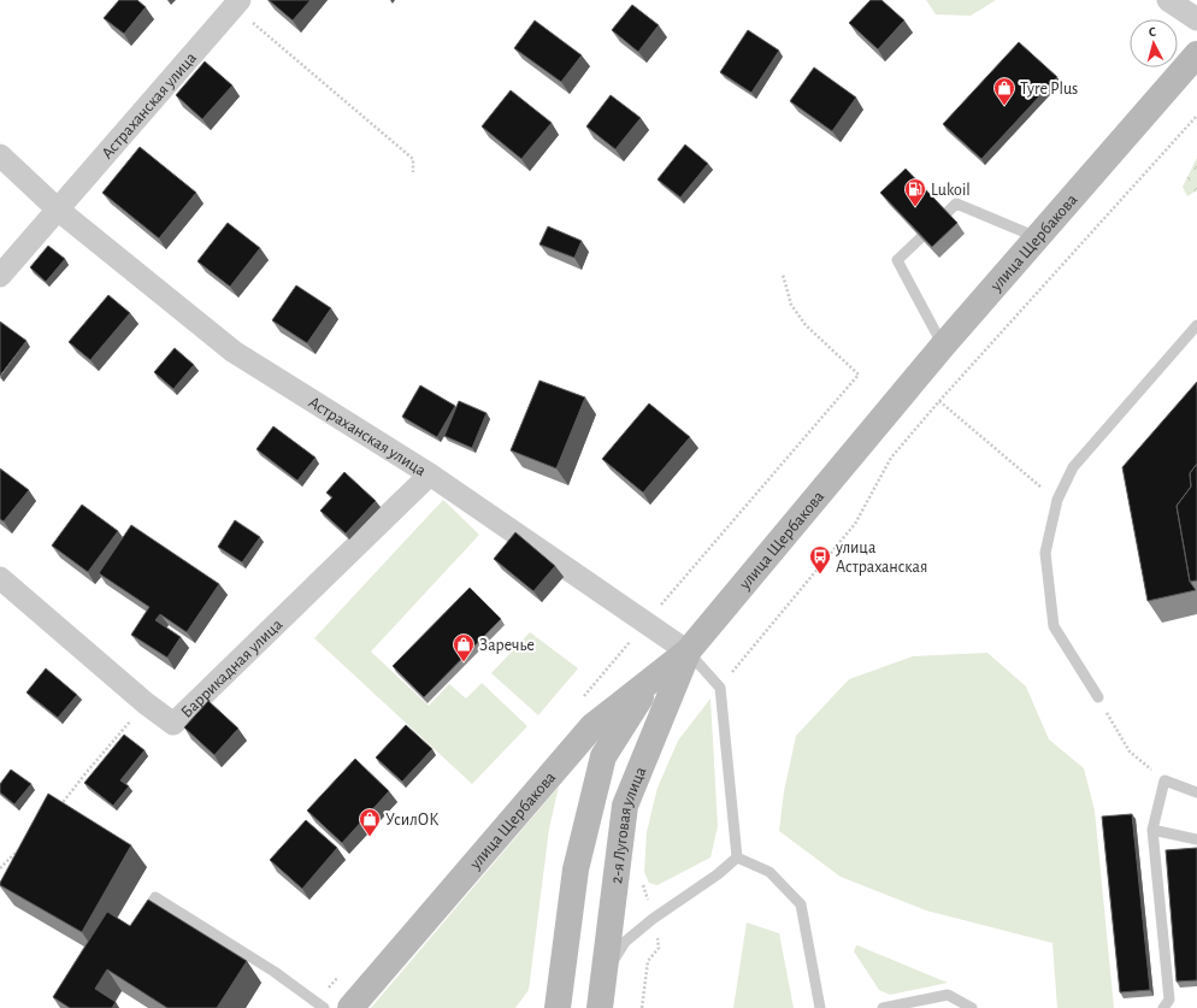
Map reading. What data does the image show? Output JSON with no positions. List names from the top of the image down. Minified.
{"streets":{"main road":["улица Щербакова","2-я Луговая улица"],"street":["Астраханская улица","Баррикадная улица"]},"crossings":[["Астраханская улица","улица Щербакова"],["Астраханская улица","Баррикадная улица"],["Астраханская улица","2-я Луговая улица"],["улица Щербакова","2-я Луговая улица"]],"places":{"shop":["Tyre Plus","Заречье","УсилОК"],"fuel station":["Lukoil"],"bus stop":["улица Астраханская"]},"north":"top"}
